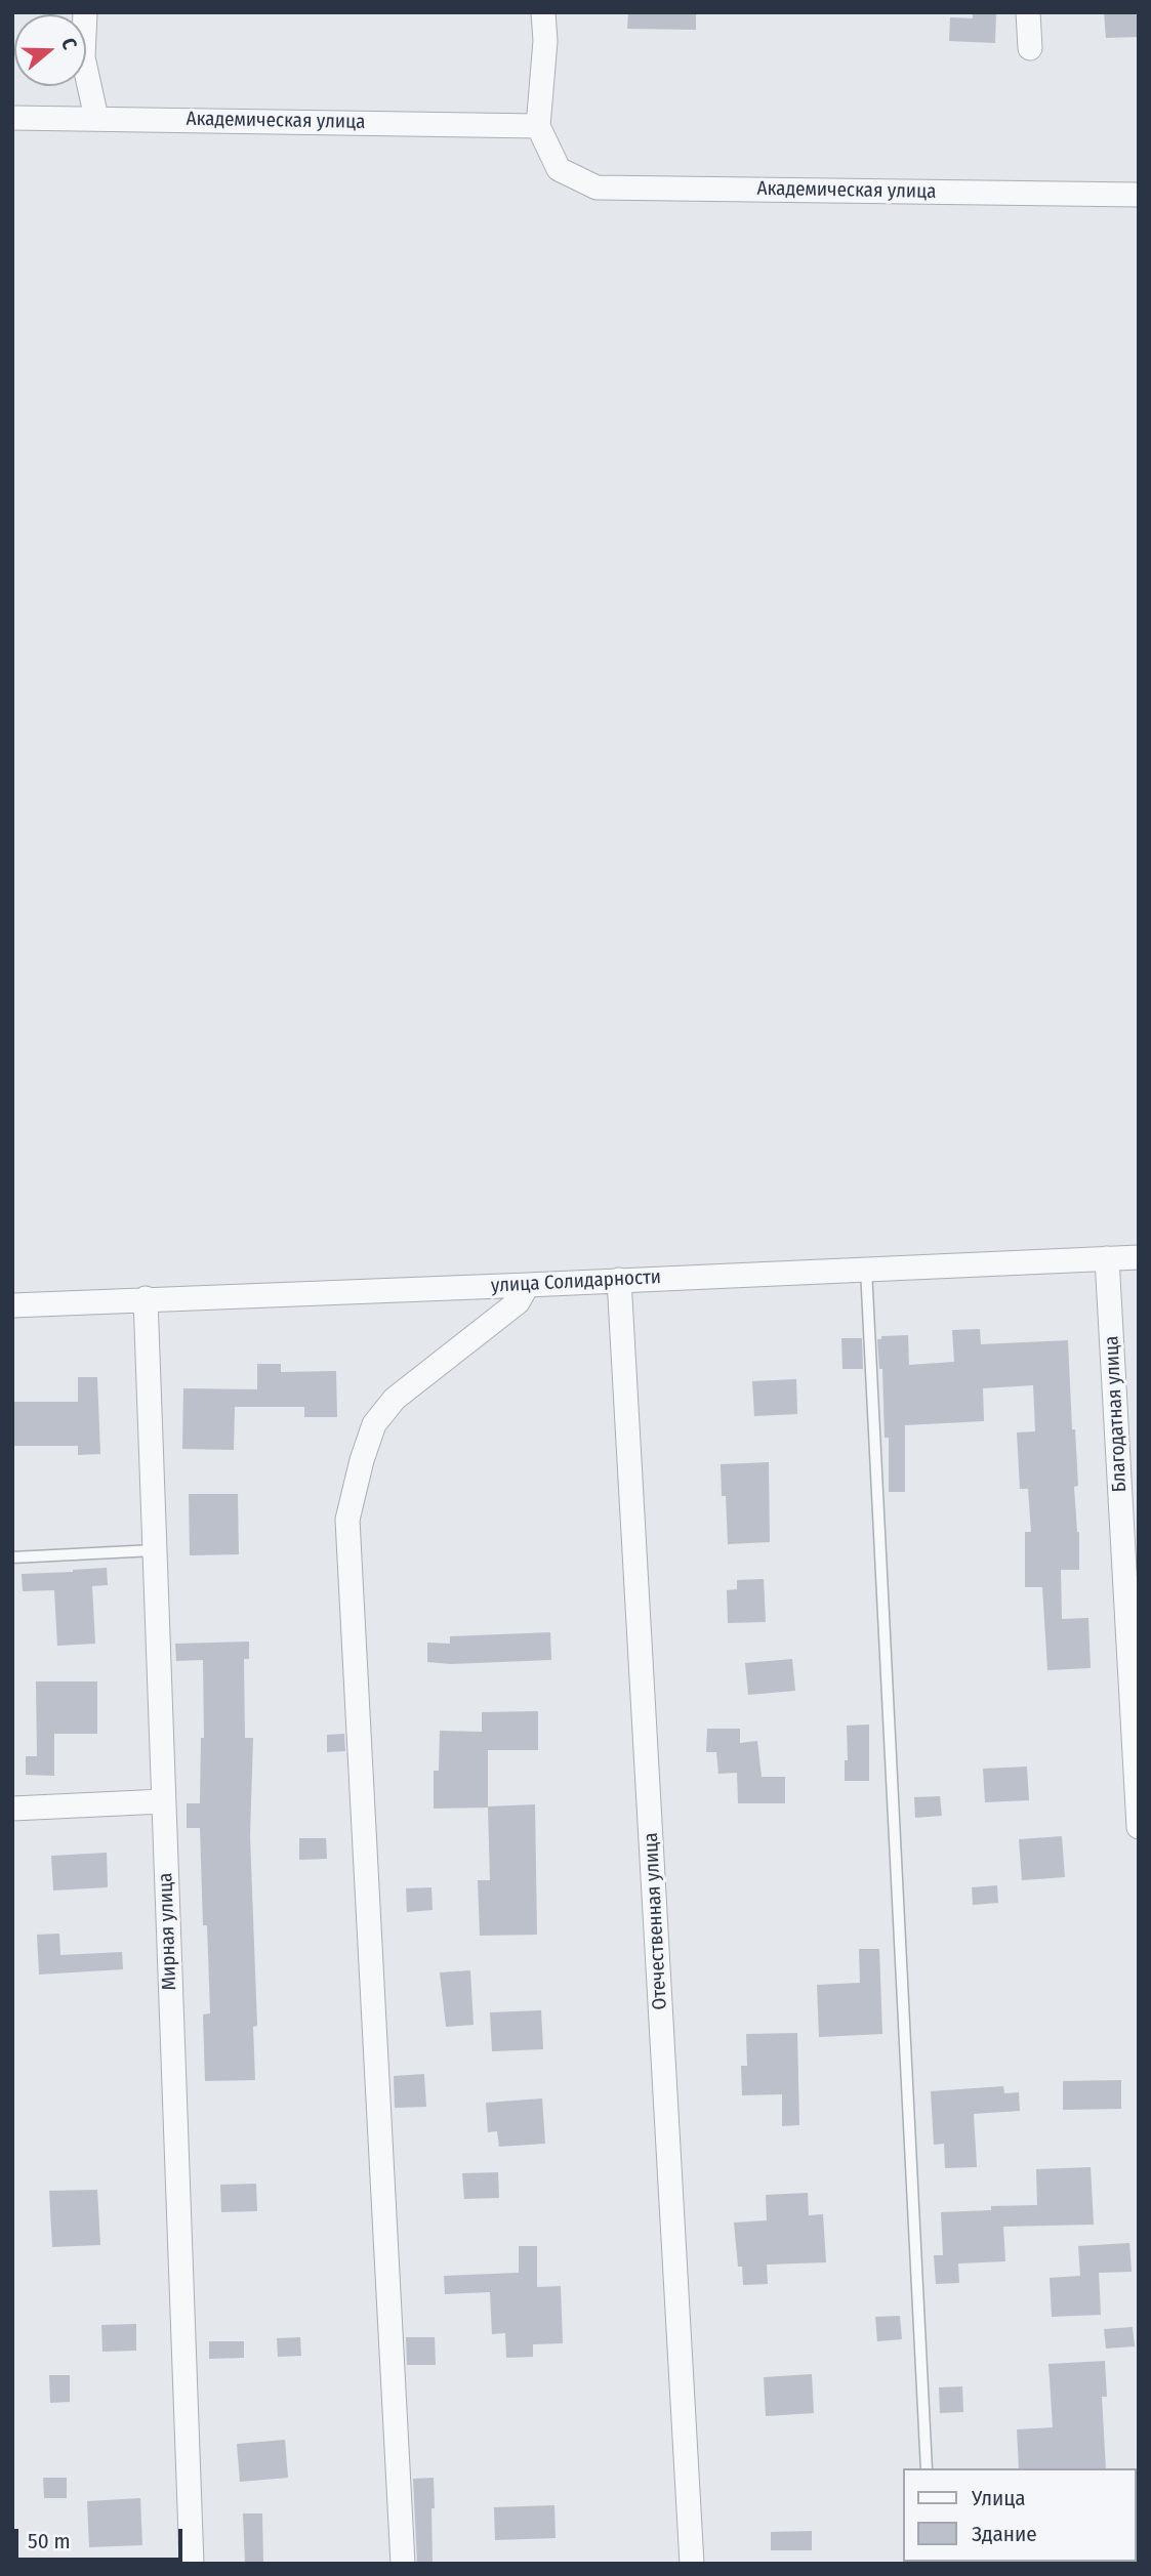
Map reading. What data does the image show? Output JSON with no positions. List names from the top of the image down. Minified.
{"streets":{"street":["Академическая улица","улица Солидарности","Благодатная улица","Отечественная улица","Мирная улица"]},"crossings":[["улица Солидарности","Благодатная улица"],["улица Солидарности","Отечественная улица"],["улица Солидарности","Мирная улица"]],"legend":["Улица","Здание"],"scale_bar":"50 m","north":"right"}
